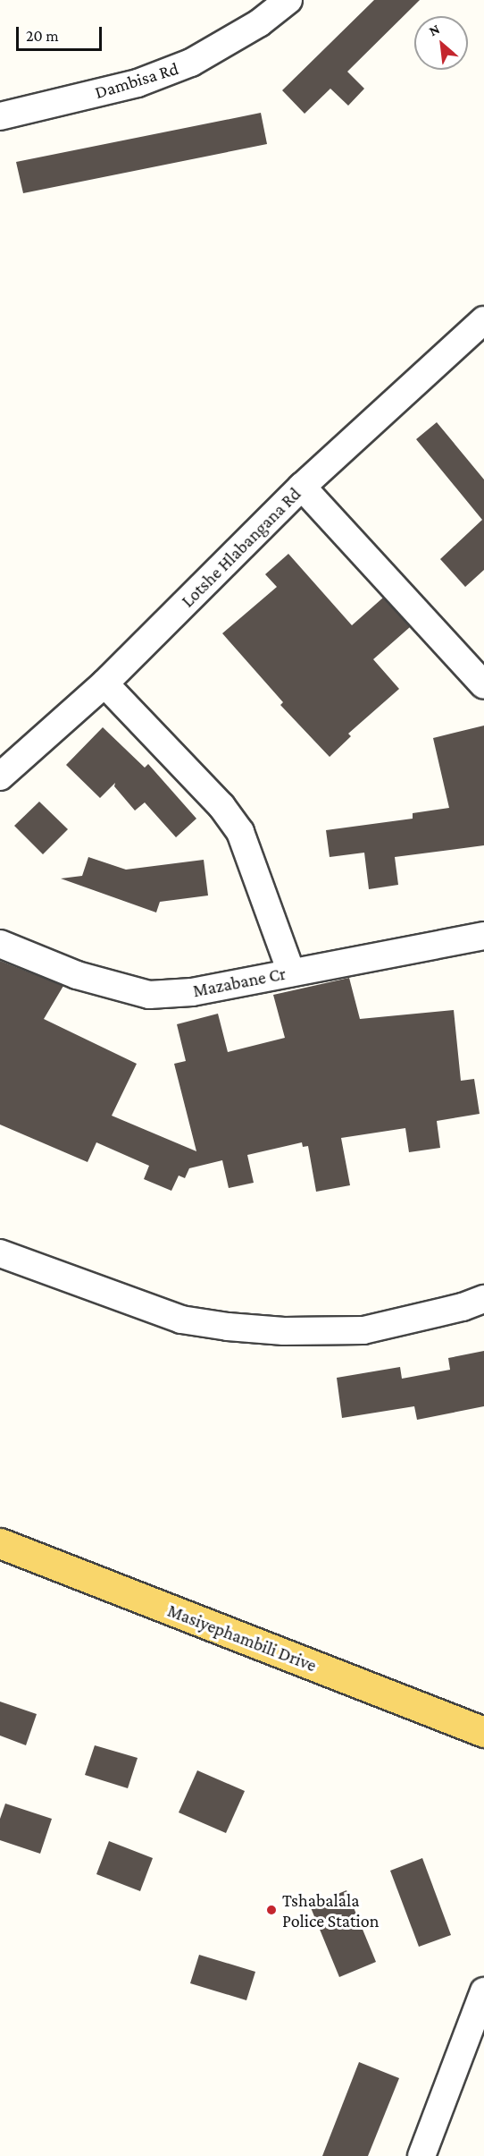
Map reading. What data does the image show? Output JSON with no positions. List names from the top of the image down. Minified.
{"streets":{"main road":["Masiyephambili Drive"],"street":["Dambisa Rd","Lotshe Hlabangana Rd","Mazabane Cr"]},"places":["Tshabalala Police Station"],"scale_bar":"20 m","north":"top left"}
